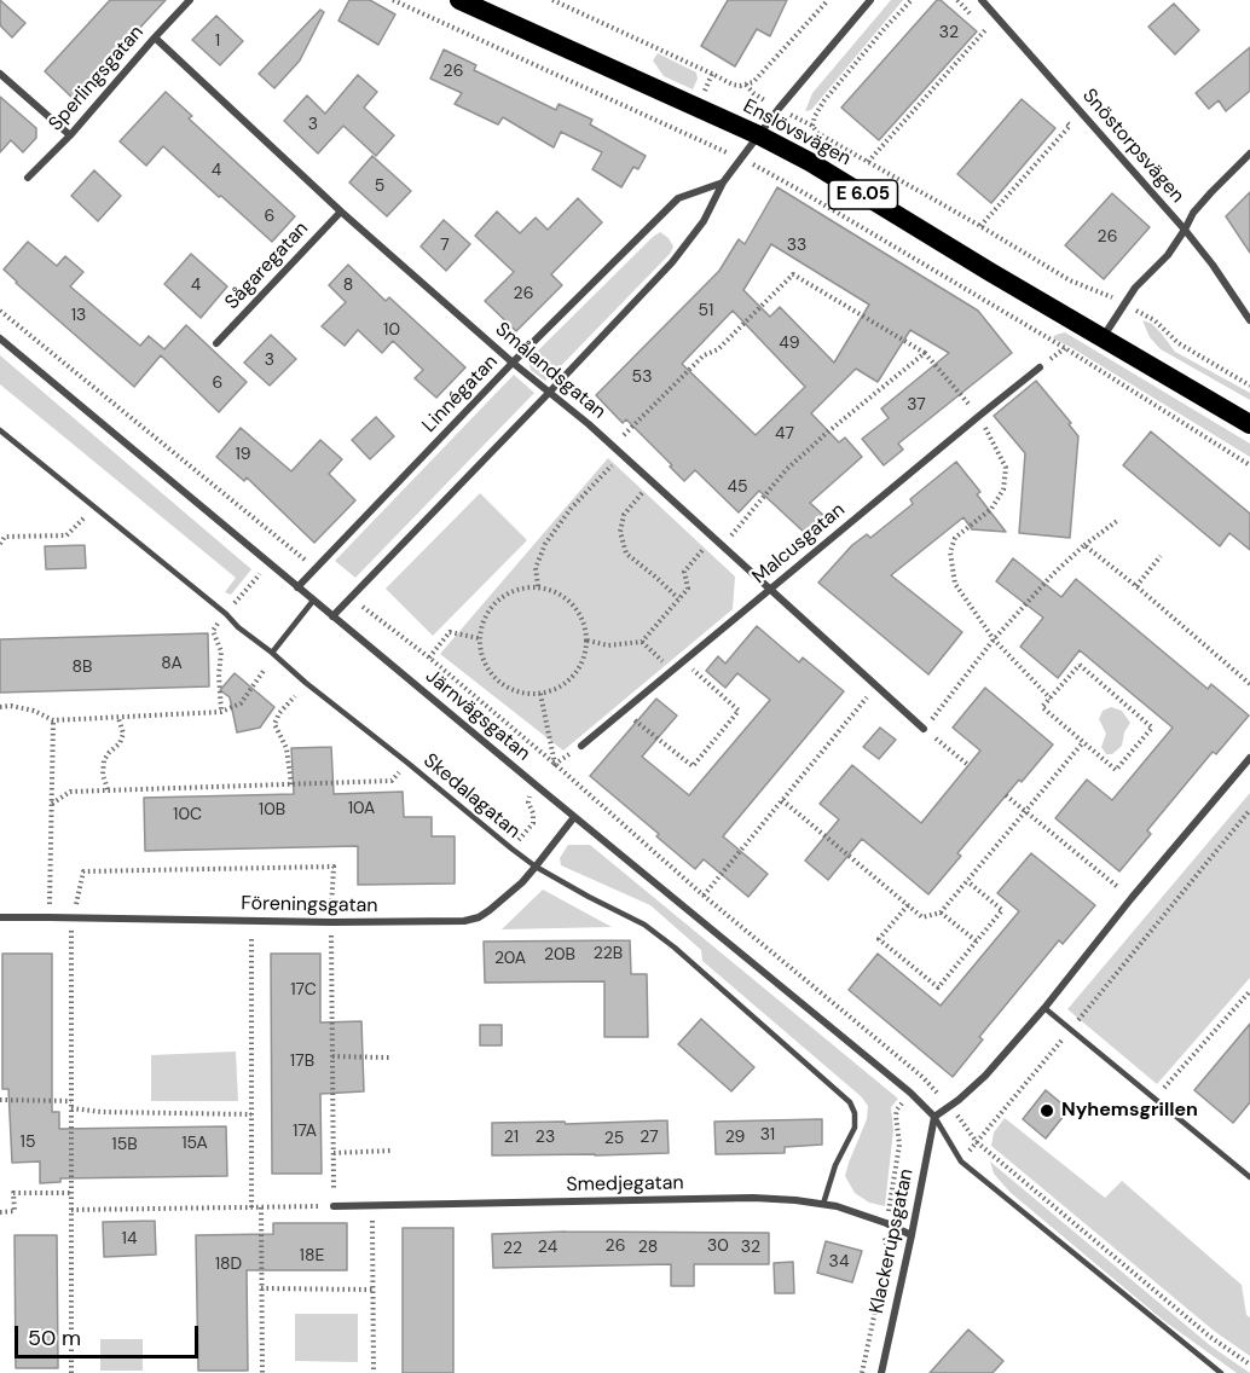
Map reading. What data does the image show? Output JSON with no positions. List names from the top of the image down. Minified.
{"streets":{"highway":["Enslövsvägen","E 6.05"],"street":["Sperlingsgatan","Snöstorpsvägen","Sågaregatan","Smålandsgatan","Linnégatan","Malcusgatan","Järnvägsgatan","Föreningsgatan","Smedjegatan","Klackerupsgatan"],"lane":["Skedalagatan"]},"crossings":[["Sperlingsgatan","Smålandsgatan"],["Sågaregatan","Smålandsgatan"],["Smålandsgatan","Linnégatan"],["Smålandsgatan","Malcusgatan"],["Linnégatan","Järnvägsgatan"],["Järnvägsgatan","Föreningsgatan"],["Järnvägsgatan","Klackerupsgatan"],["Skedalagatan","Föreningsgatan"],["Skedalagatan","Smedjegatan"],["Smedjegatan","Klackerupsgatan"]],"places":["Nyhemsgrillen"],"house_numbers":["32","1","26","3","4","5","6","26","7","33","4","8","26","51","13","10","49","3","53","6","37","47","19","45","8A","8B","10A","10B","10C","22B","20B","20A","17C","17B","17A","31","21","23","27","29","25","15","15A","15B","14","26","30","24","28","32","22","18E","34","18D"],"scale_bar":"50 m"}
